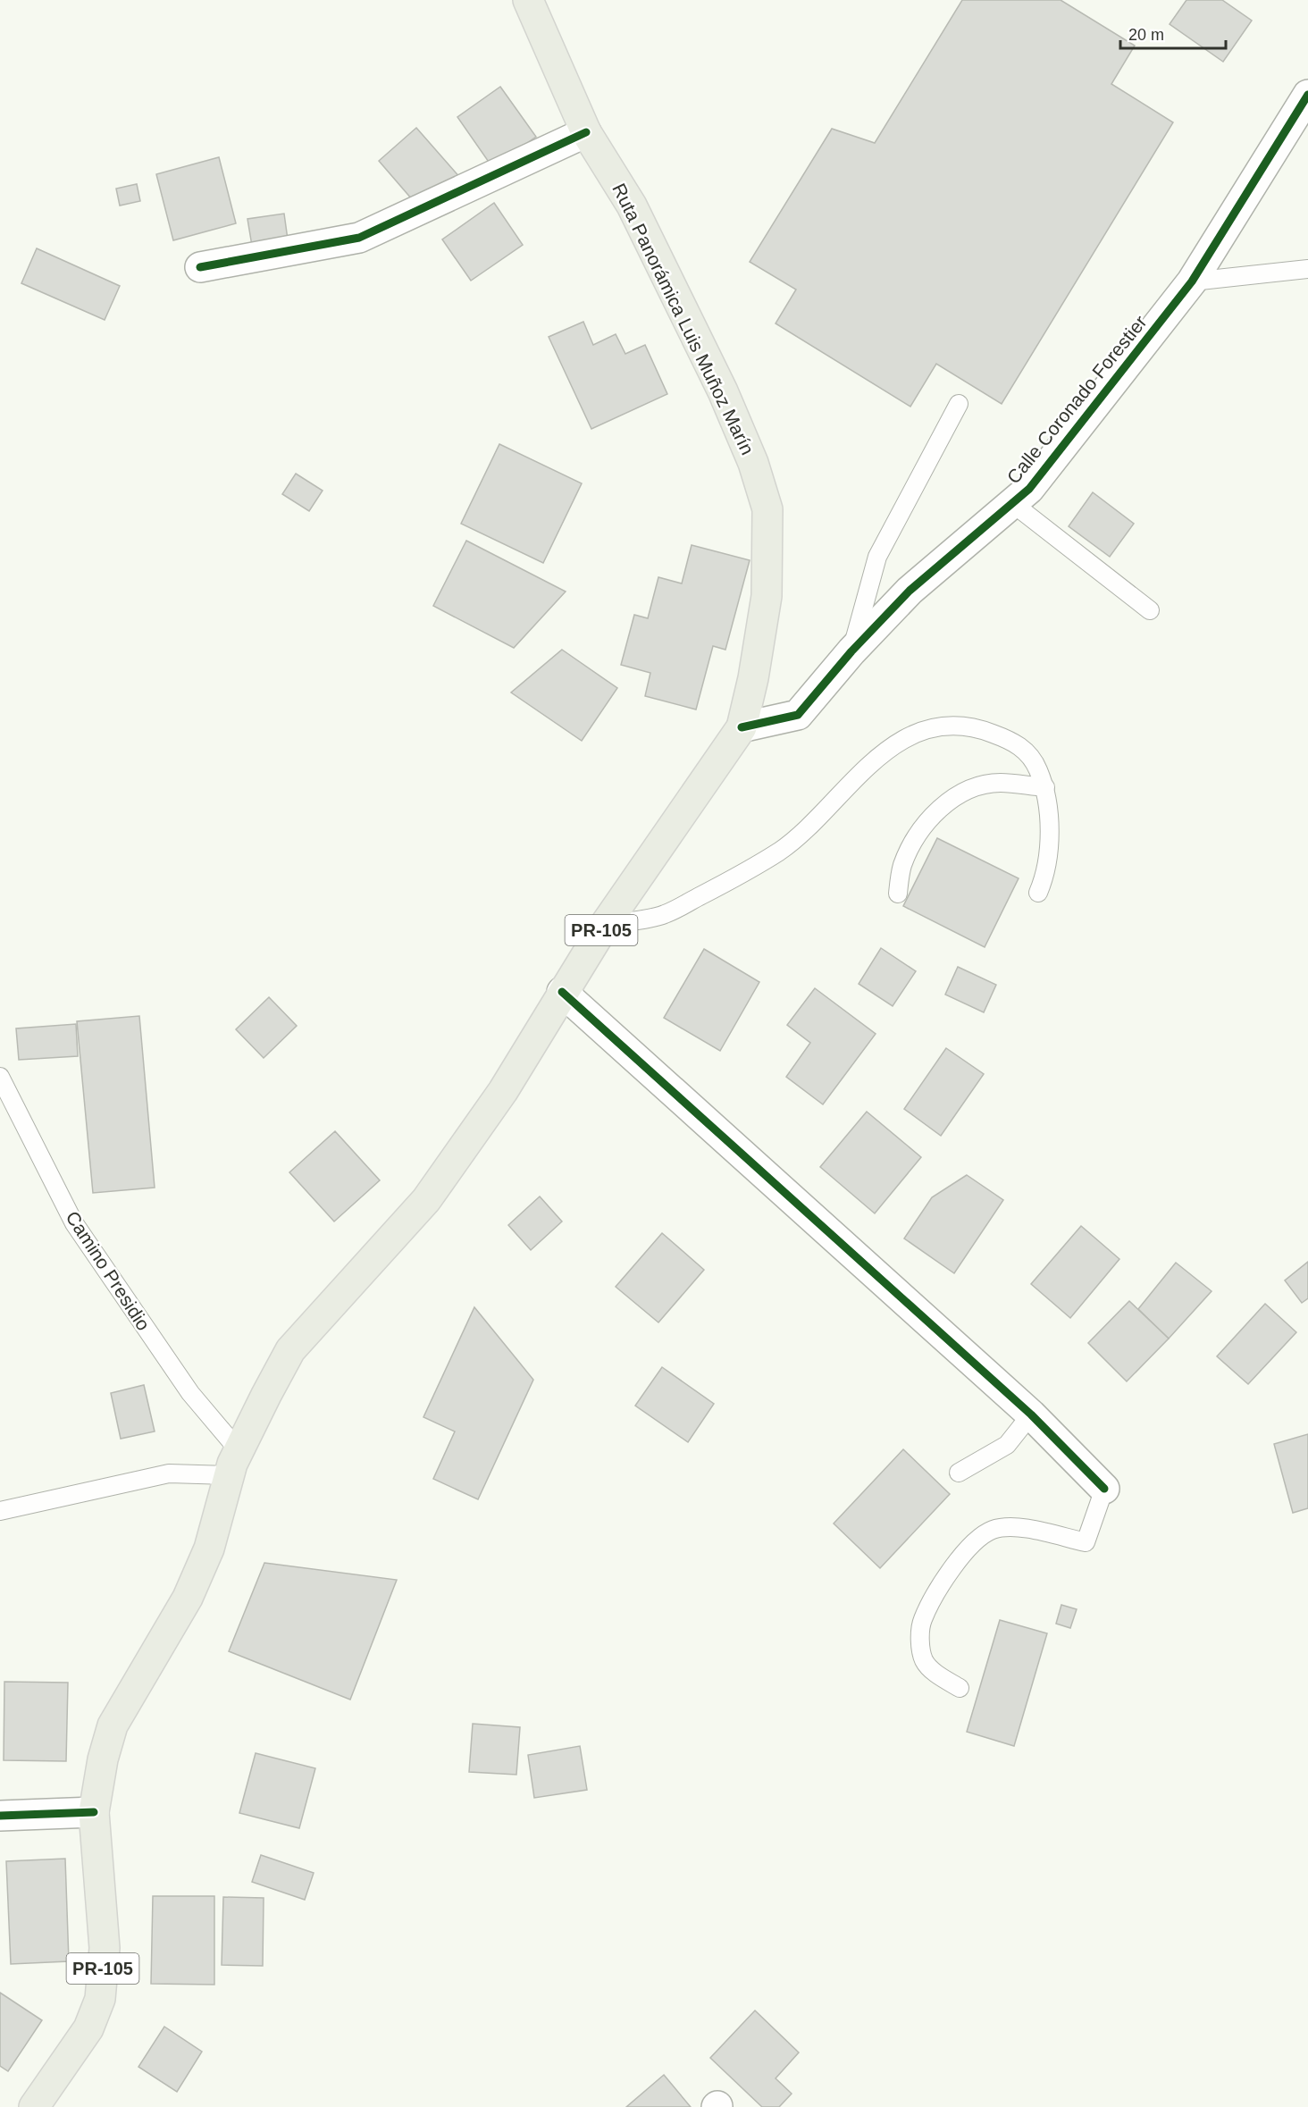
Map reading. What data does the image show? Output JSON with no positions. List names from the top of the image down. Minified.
{"streets":{"main road":["Ruta Panorámica Luis Muñoz Marín","PR-105"],"street":["Calle Coronado Forestier"],"lane":["Camino Presidio"]},"crossings":[["Ruta Panorámica Luis Muñoz Marín","Calle Coronado Forestier"],["Ruta Panorámica Luis Muñoz Marín","PR-105"],["Ruta Panorámica Luis Muñoz Marín","Camino Presidio"]],"scale_bar":"20 m"}
